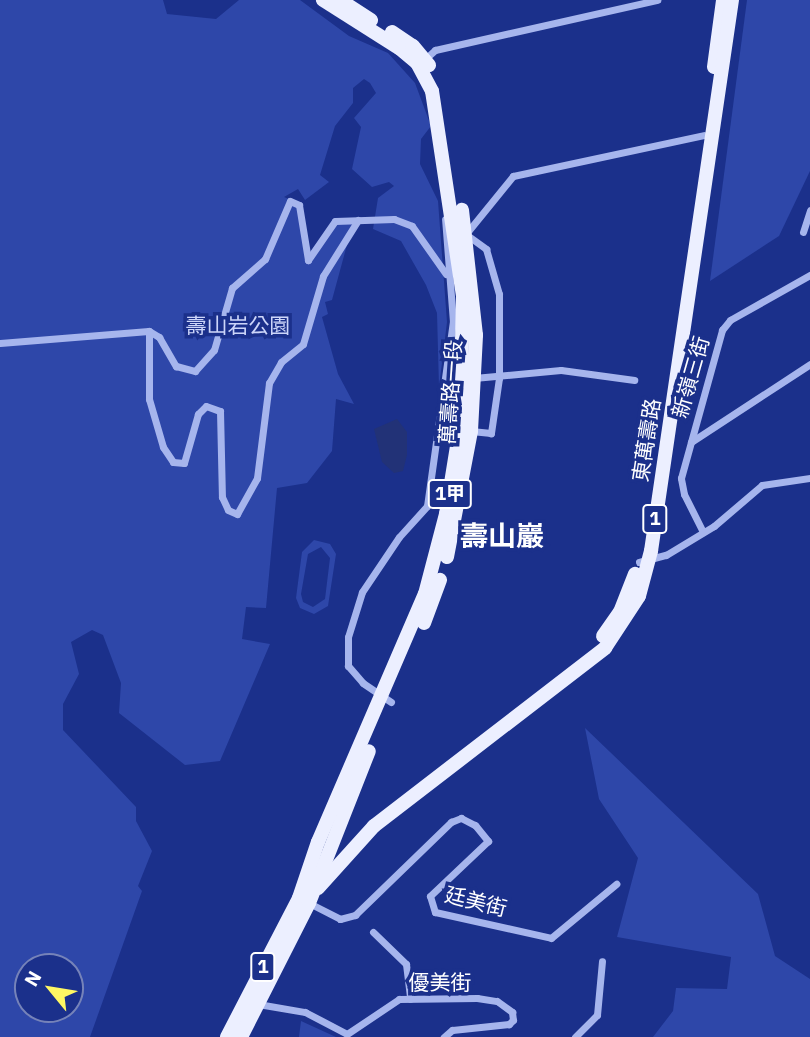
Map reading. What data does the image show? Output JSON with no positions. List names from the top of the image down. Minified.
{"streets":{"main road":["萬壽路一段","東萬壽路","1甲","1"],"street":["新嶺三街","廷美街","優美街"]},"crossings":[["萬壽路一段","東萬壽路"],["萬壽路一段","1"],["東萬壽路","1"],["東萬壽路","廷美街"],["1","廷美街"],["1","優美街"]],"districts":["壽山巖"],"parks":["壽山岩公園"],"north":"top left"}
